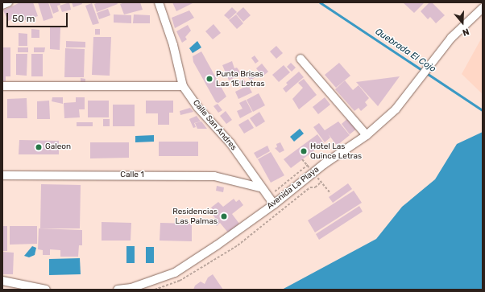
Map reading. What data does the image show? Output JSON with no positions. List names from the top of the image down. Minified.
{"streets":{"street":["Calle San Andres","Calle 1","Avenida La Playa"]},"crossings":[["Calle San Andres","Calle 1"],["Calle San Andres","Avenida La Playa"]],"water":["Quebrada El Cojo"],"places":["Punta Brisas Las 15 Letras","Galeon","Hotel Las Quince Letras","Residencias Las Palmas"],"scale_bar":"50 m","north":"bottom"}
